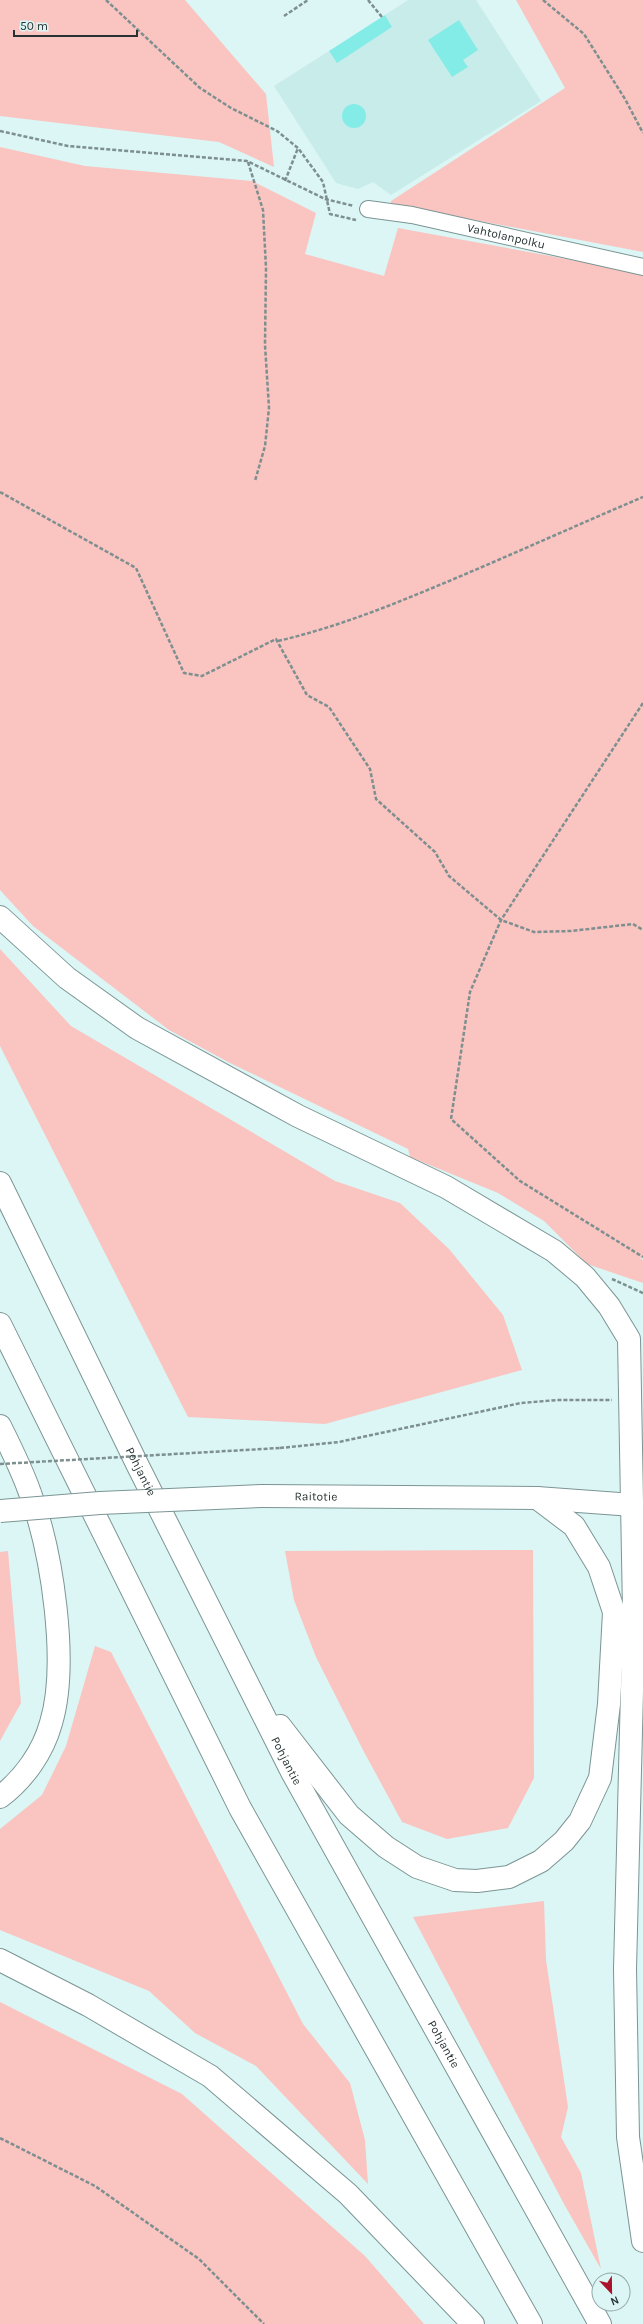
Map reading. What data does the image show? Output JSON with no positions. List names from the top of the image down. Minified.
{"streets":{"main road":["Pohjantie","Raitotie"],"street":["Vahtolanpolku"]},"scale_bar":"50 m","north":"bottom"}
